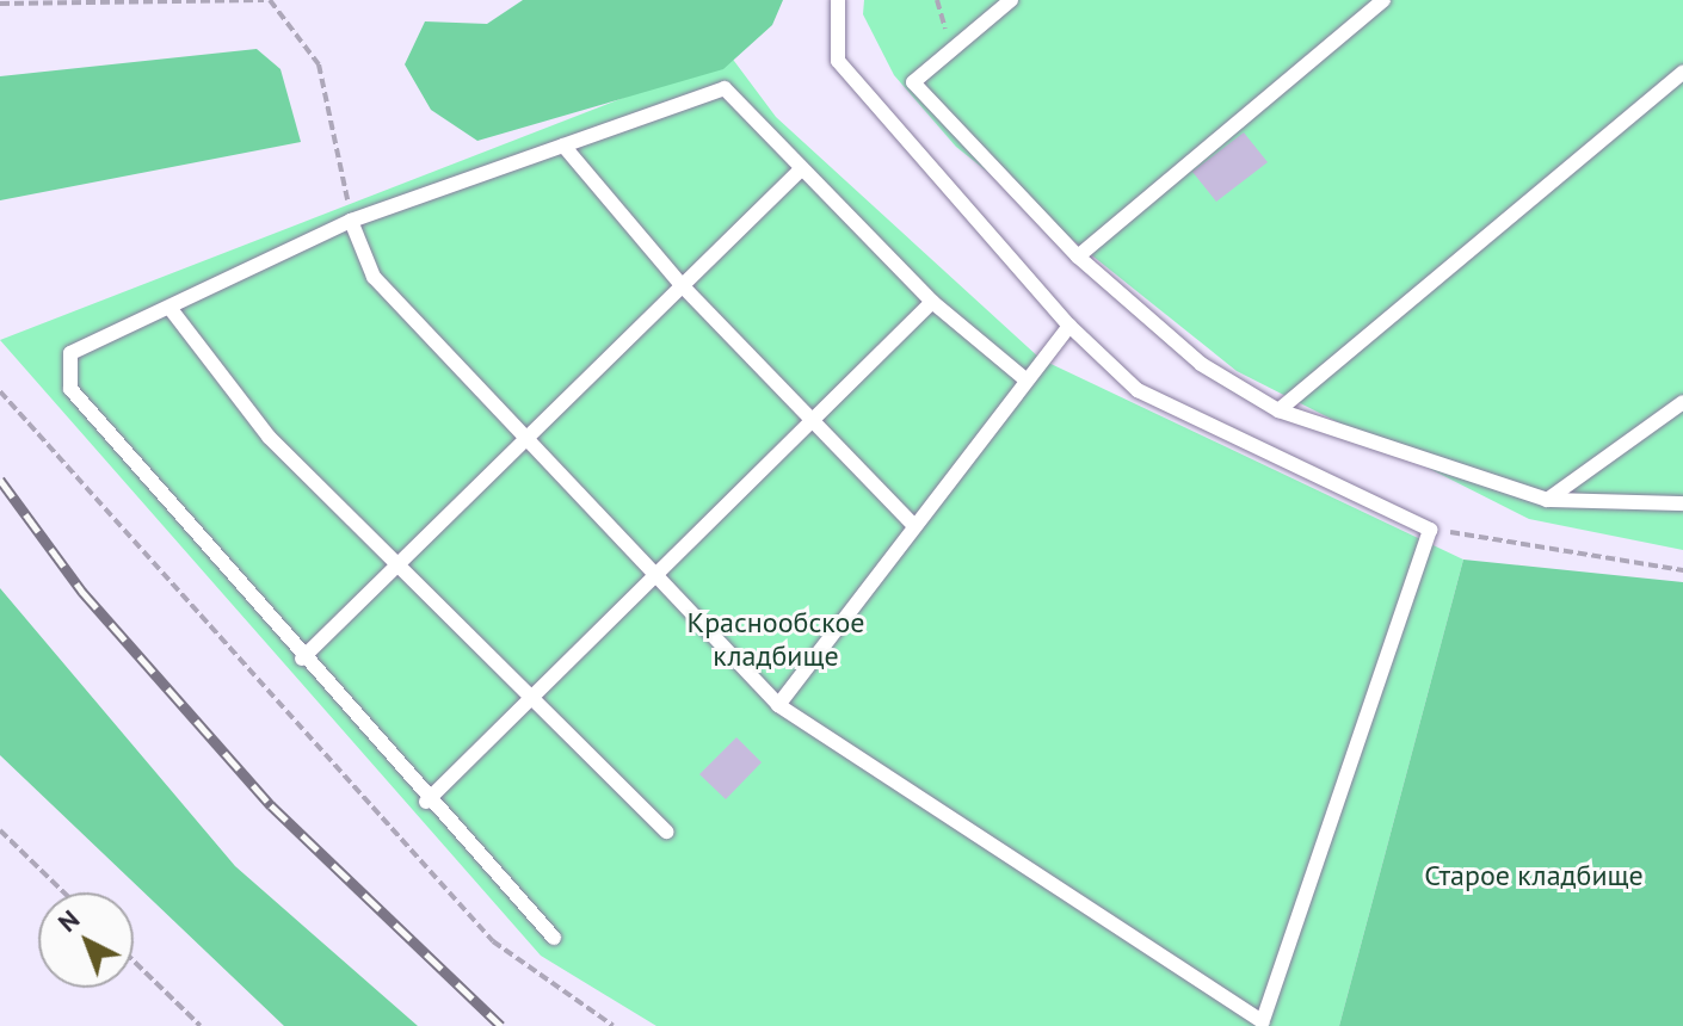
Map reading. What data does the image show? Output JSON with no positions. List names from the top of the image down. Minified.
{"parks":["Краснообское кладбище","Старое кладбище"],"north":"top left"}
